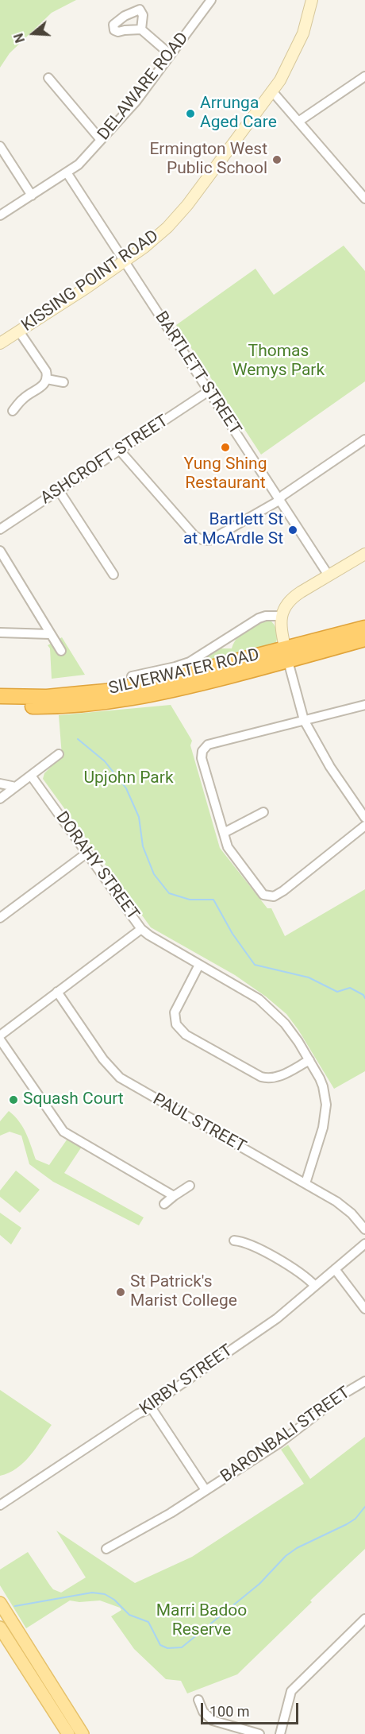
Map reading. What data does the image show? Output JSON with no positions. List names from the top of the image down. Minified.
{"streets":{"highway":["SILVERWATER ROAD"],"street":["DELAWARE ROAD","KISSING POINT ROAD","BARTLETT STREET","ASHCROFT STREET","DORAHY STREET","PAUL STREET","KIRBY STREET","BARONBALI STREET"]},"crossings":[["DELAWARE ROAD","BARTLETT STREET"],["KISSING POINT ROAD","BARTLETT STREET"],["BARTLETT STREET","ASHCROFT STREET"],["DORAHY STREET","PAUL STREET"],["KIRBY STREET","BARONBALI STREET"]],"parks":["Thomas Wemys Park","Upjohn Park","Marri Badoo Reserve"],"places":["Arrunga Aged Care","Ermington West Public School","Yung Shing Restaurant","Bartlett St at McArdle St","Squash Court","St Patrick's Marist College"],"scale_bar":"100 m","north":"left"}
